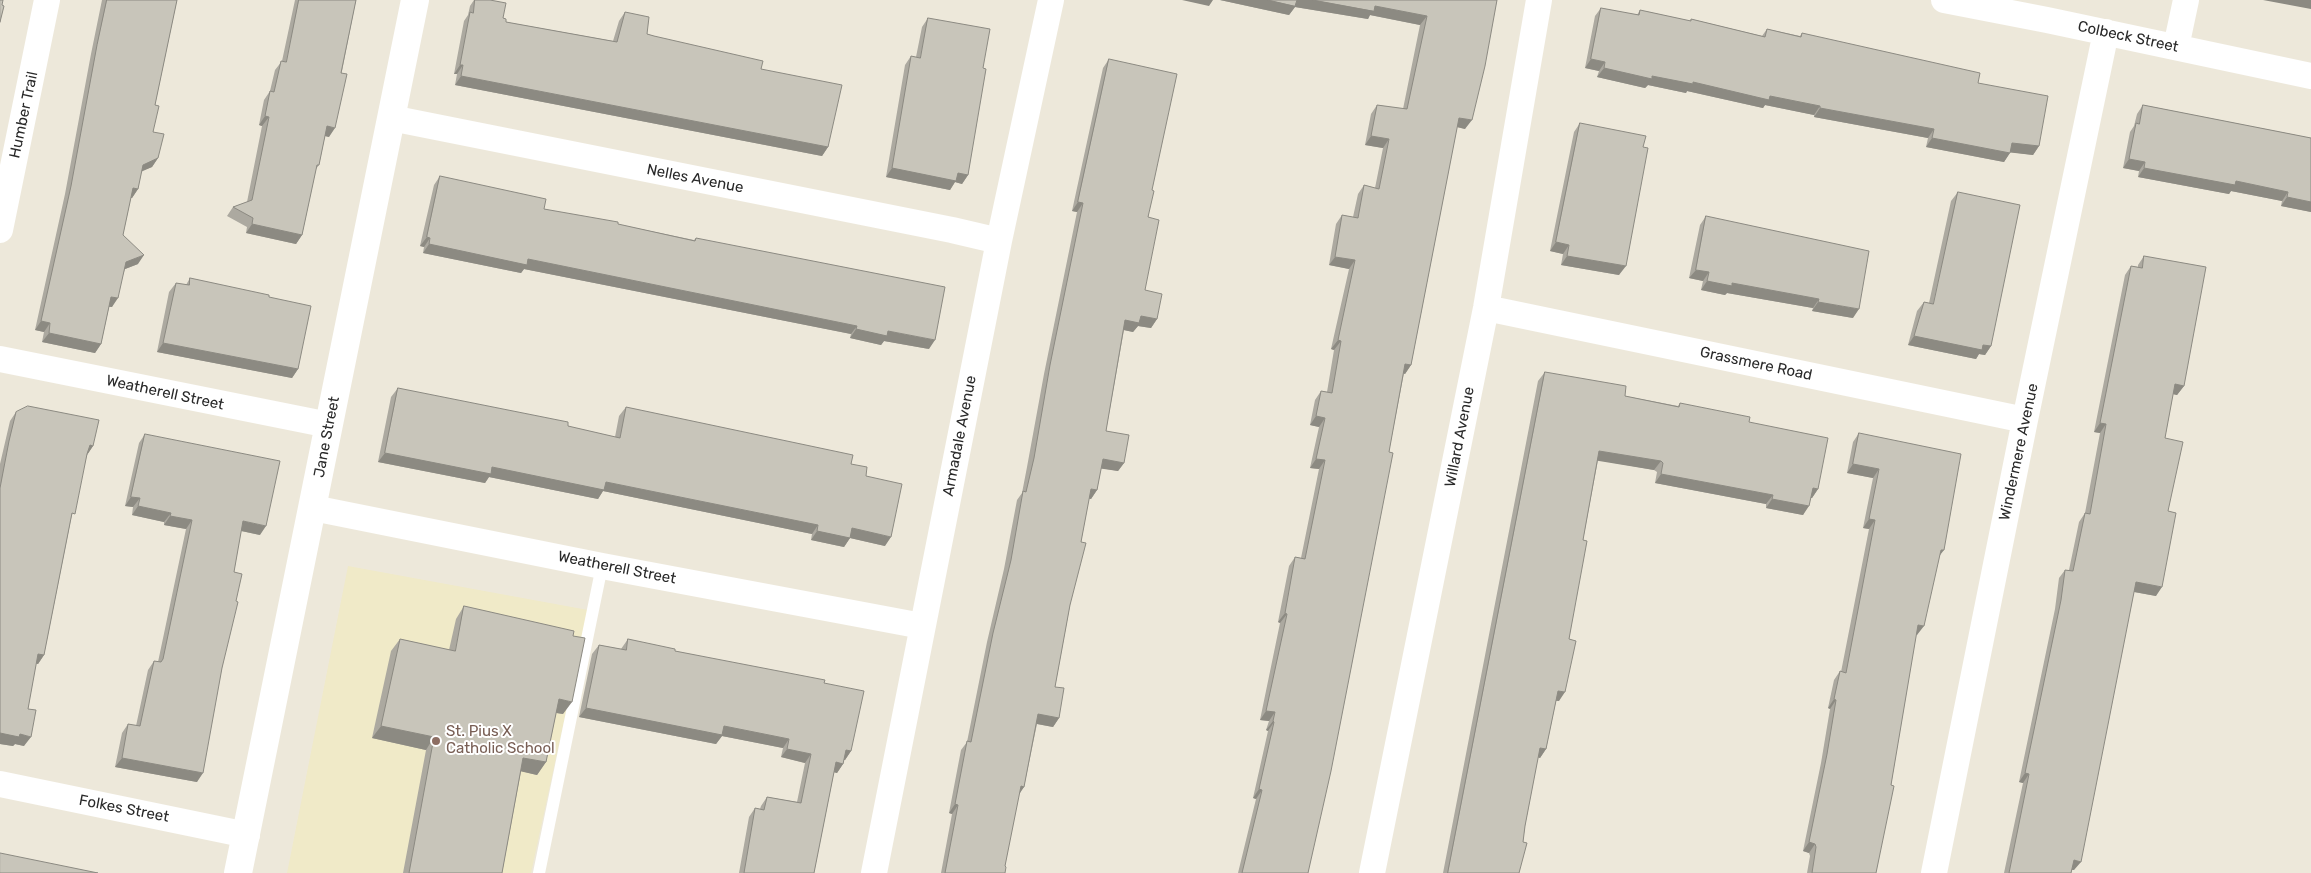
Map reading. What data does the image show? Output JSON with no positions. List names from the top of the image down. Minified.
{"streets":{"main road":["Jane Street"],"street":["Colbeck Street","Humber Trail","Nelles Avenue","Grassmere Road","Weatherell Street","Armadale Avenue","Willard Avenue","Windermere Avenue","Folkes Street"]},"crossings":[["Colbeck Street","Windermere Avenue"],["Nelles Avenue","Armadale Avenue"],["Nelles Avenue","Jane Street"],["Grassmere Road","Willard Avenue"],["Grassmere Road","Windermere Avenue"],["Weatherell Street","Armadale Avenue"],["Weatherell Street","Jane Street"],["Jane Street","Folkes Street"]],"places":["St. Pius X Catholic School"]}
